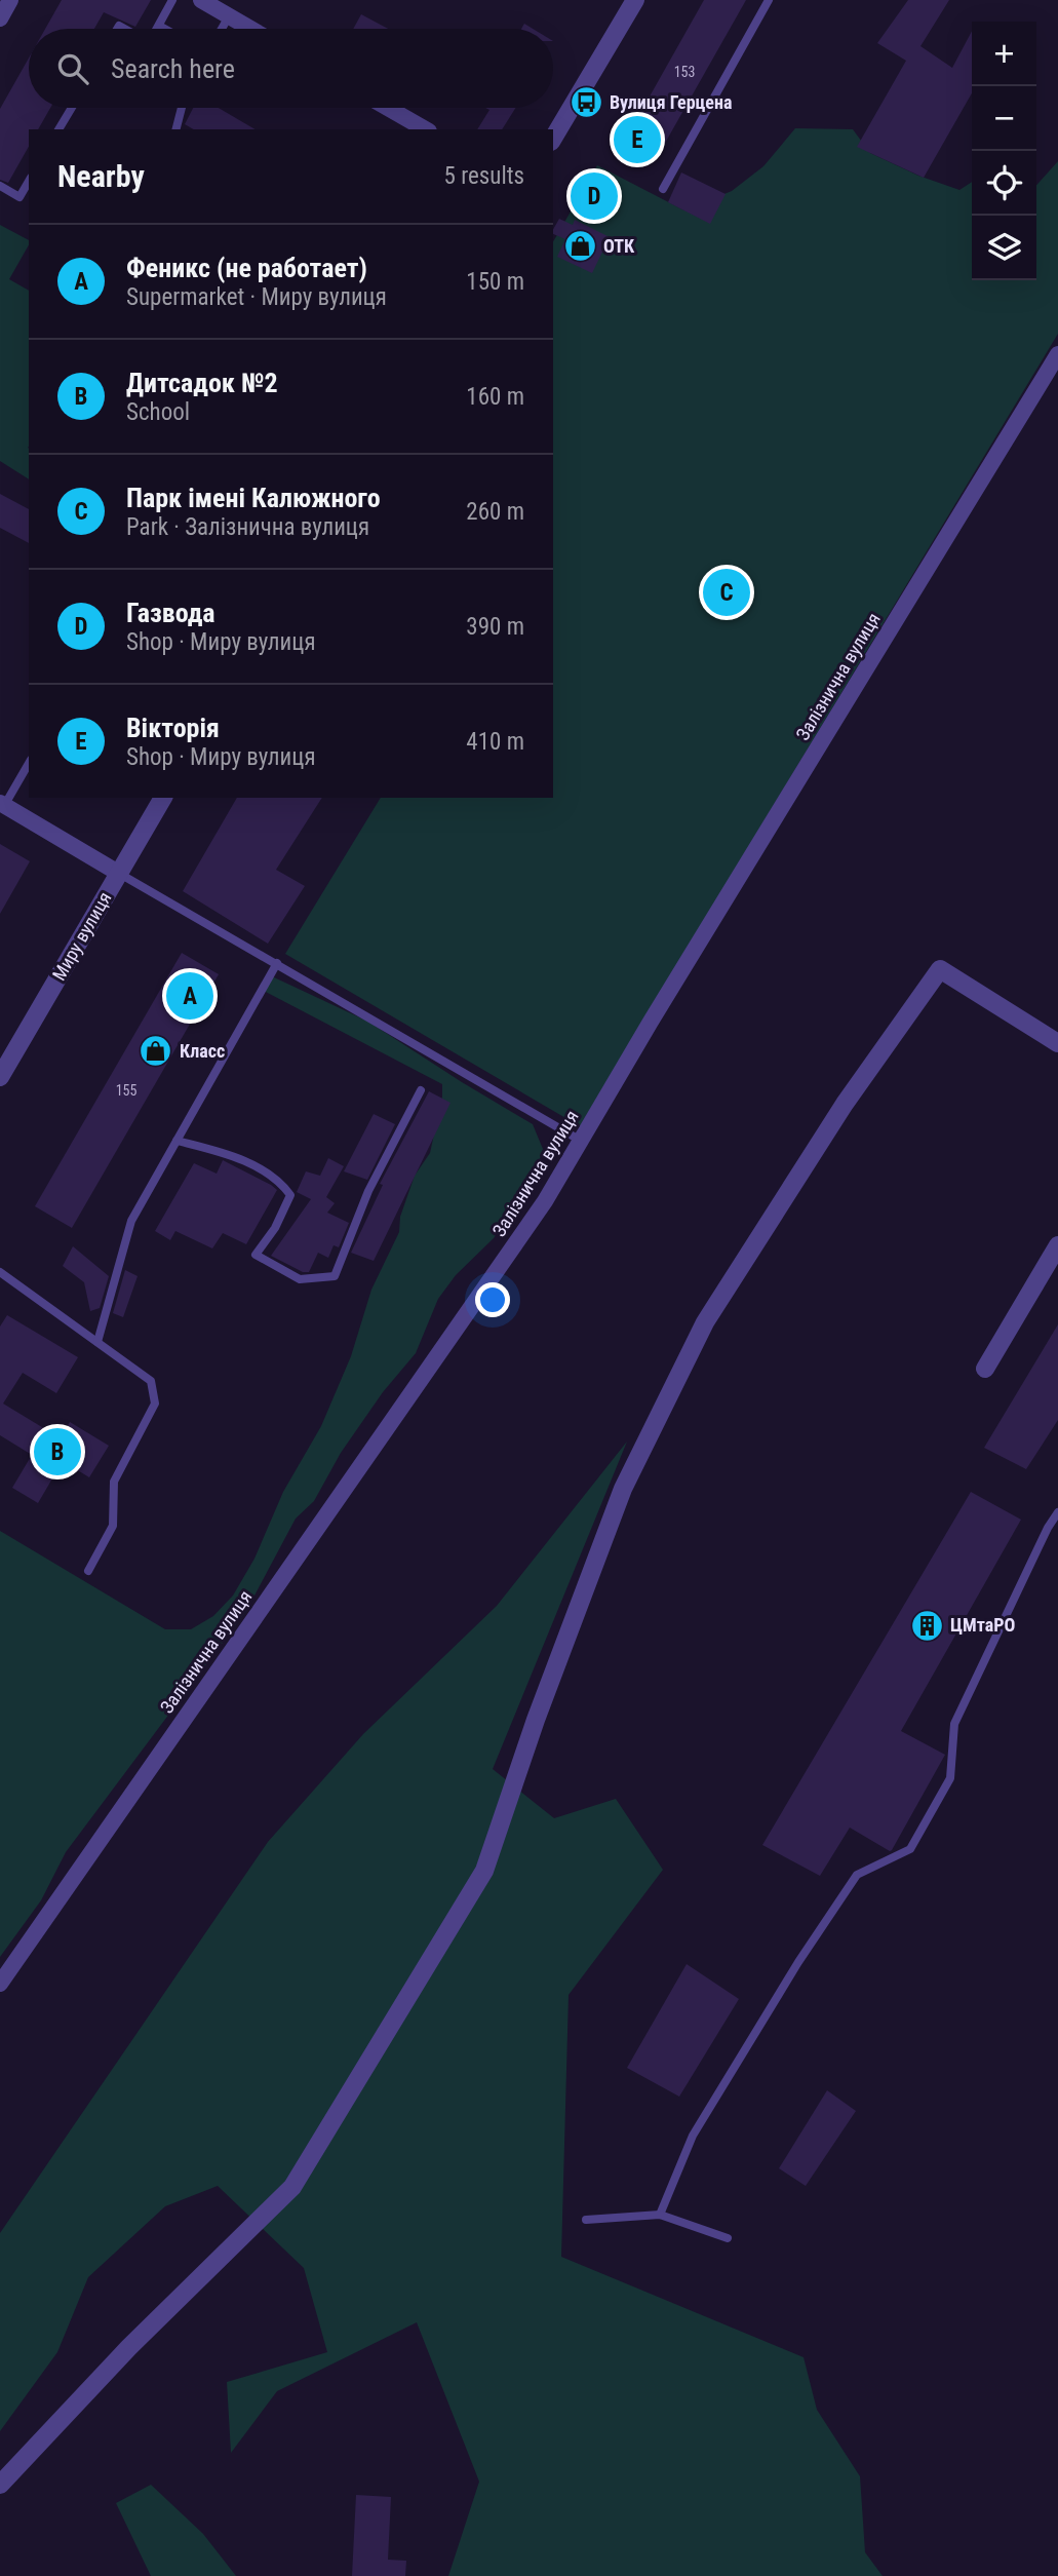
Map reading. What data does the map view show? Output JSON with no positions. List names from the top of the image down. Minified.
{"streets":{"street":["Залізнична вулиця","Миру вулиця"]},"places":{"bus stop":["Вулиця Герцена"],"shop":["ОТК","Класс"],"building":["ЦМтаРО"]},"house_numbers":["153","155"],"page":{"map_buttons":["+","−"],"search":"Search here","pins":["E","D","C","A","B"],"heading":["Nearby","5 results"],"list":[{"mark":"A","name":"Феникс (не работает)","note":"Supermarket · Миру вулиця","value":"150 m"},{"mark":"B","name":"Дитсадок №2","note":"School","value":"160 m"},{"mark":"C","name":"Парк імені Калюжного","note":"Park · Залізнична вулиця","value":"260 m"},{"mark":"D","name":"Газвода","note":"Shop · Миру вулиця","value":"390 m"},{"mark":"E","name":"Вікторія","note":"Shop · Миру вулиця","value":"410 m"}]}}
